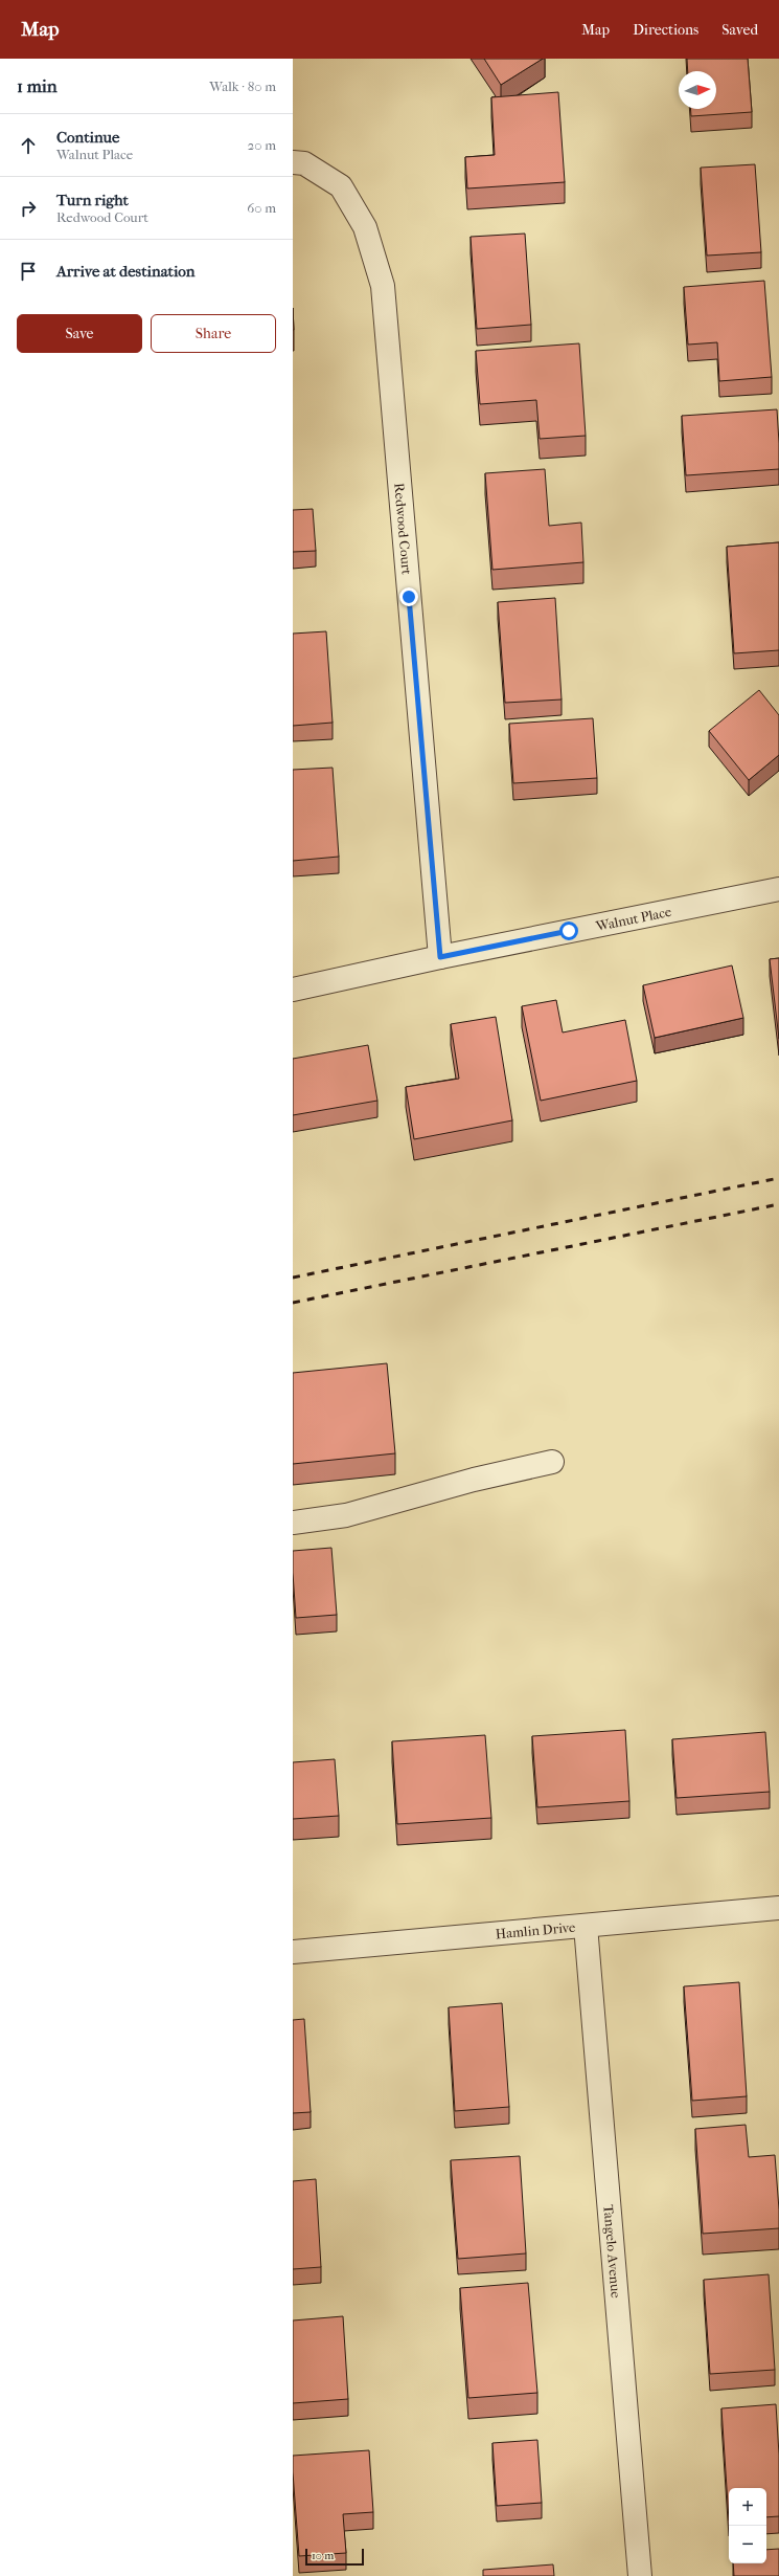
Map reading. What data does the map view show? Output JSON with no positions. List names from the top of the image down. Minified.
{"streets":{"street":["Redwood Court","Walnut Place","Hamlin Drive","Tangelo Avenue"]},"crossings":[["Redwood Court","Walnut Place"],["Hamlin Drive","Tangelo Avenue"]],"scale_bar":"10 m","north":"right","page":{"header":"Map","nav":["Map","Directions","Saved"],"heading":["1 min","Walk · 80 m"],"list":[["Continue","Walnut Place","20 m"],["Turn right","Redwood Court","60 m"],"Arrive at destination"],"buttons":["Save","Share"],"map_buttons":["+","−"],"scale":"10 m"}}
